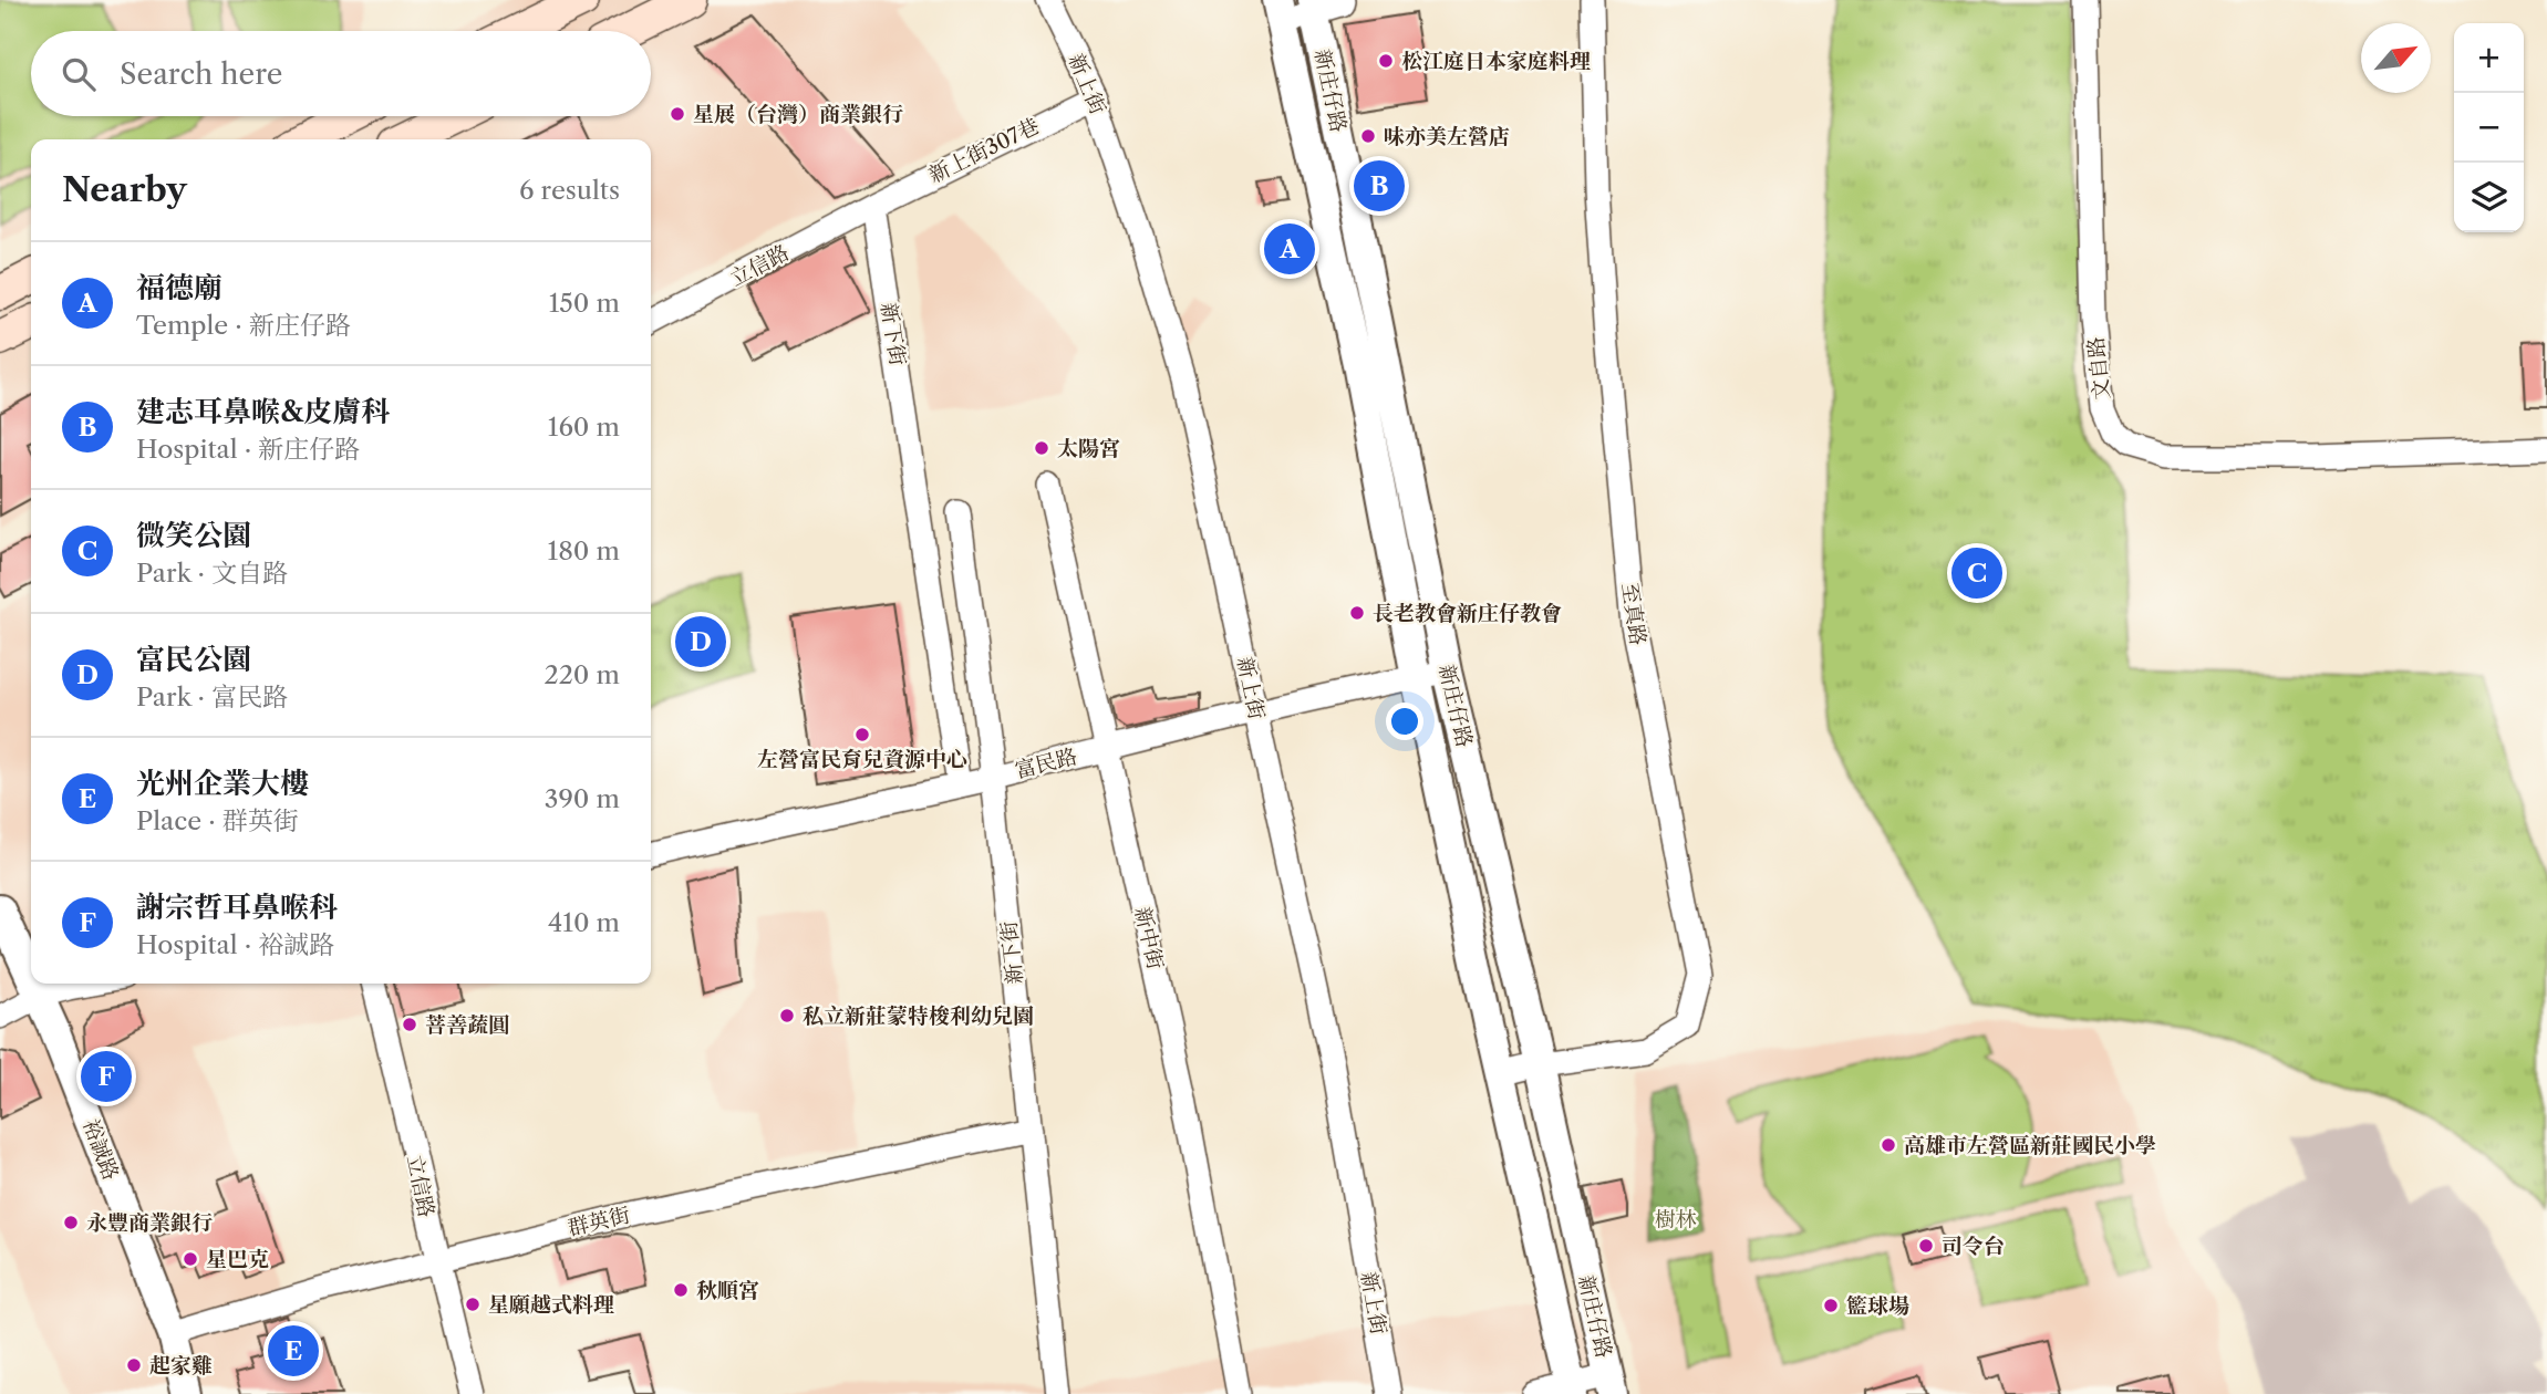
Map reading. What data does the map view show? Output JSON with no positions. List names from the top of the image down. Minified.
{"streets":{"street":["新上街","新庄仔路","新上街307巷","立信路","新下街","文自路","至真路","富民路","新中街","裕誠路","群英街"]},"crossings":[["新上街","新上街307巷"],["新上街","富民路"],["新庄仔路","至真路"],["新庄仔路","富民路"],["新上街307巷","立信路"],["新上街307巷","新下街"],["立信路","新下街"],["立信路","群英街"],["新下街","富民路"],["新下街","群英街"],["富民路","新中街"],["裕誠路","群英街"]],"parks":["樹林"],"places":["松江庭日本家庭料理","星展（台灣）商業銀行","味亦美左營店","太陽宮","長老教會新庄仔教會","左營富民育兒資源中心","私立新莊蒙特梭利幼兒園","菩善蔬圓","高雄市左營區新莊國民小學","永豐商業銀行","司令台","星巴克","秋順宮","星願越式料理","籃球場","起家雞"],"north":"top right","page":{"map_buttons":["+","−"],"search":"Search here","heading":["Nearby","6 results"],"pins":["B","A","C","D","F","E"],"list":[{"mark":"A","name":"福德廟","note":"Temple · 新庄仔路","value":"150 m"},{"mark":"B","name":"建志耳鼻喉&皮膚科","note":"Hospital · 新庄仔路","value":"160 m"},{"mark":"C","name":"微笑公園","note":"Park · 文自路","value":"180 m"},{"mark":"D","name":"富民公園","note":"Park · 富民路","value":"220 m"},{"mark":"E","name":"光州企業大樓","note":"Place · 群英街","value":"390 m"},{"mark":"F","name":"謝宗哲耳鼻喉科","note":"Hospital · 裕誠路","value":"410 m"}]}}
